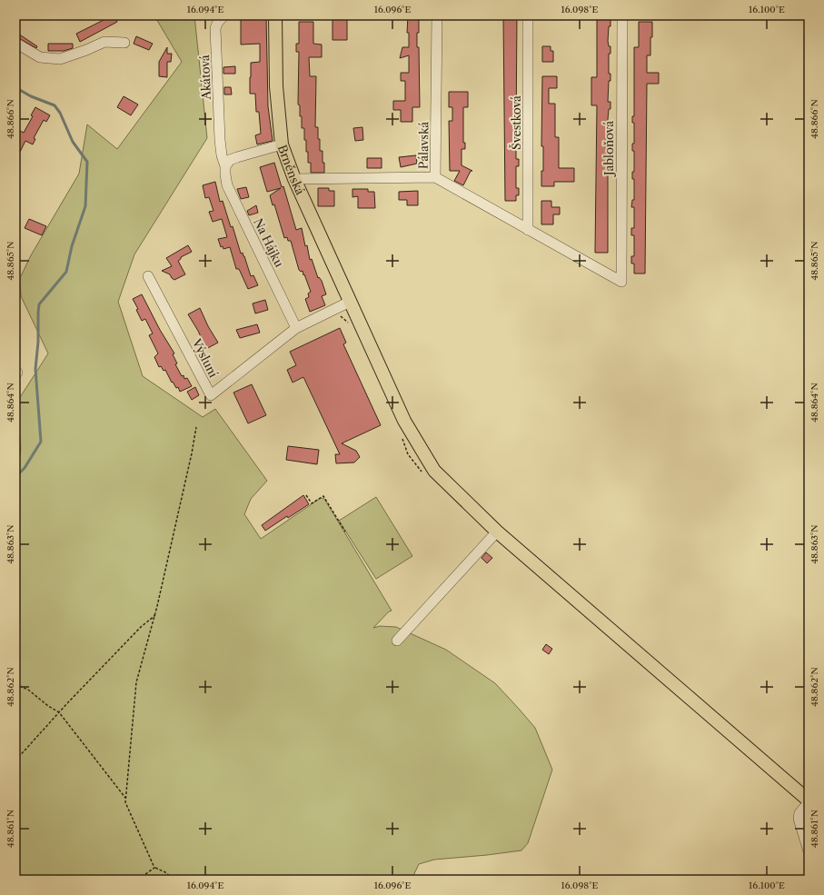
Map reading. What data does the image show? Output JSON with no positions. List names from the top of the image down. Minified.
{"streets":{"main road":["Brněnská"],"street":["Akátová","Švestková","Pálavská","Jabloňová","Na Hájku","Výsluní"]},"crossings":[["Akátová","Na Hájku"],["Švestková","Jabloňová"],["Pálavská","Brněnská"],["Na Hájku","Výsluní"]],"coordinates":["16.094°E","16.096°E","16.098°E","16.100°E","48.866°N","48.865°N","48.864°N","48.863°N","48.862°N","48.861°N"]}
